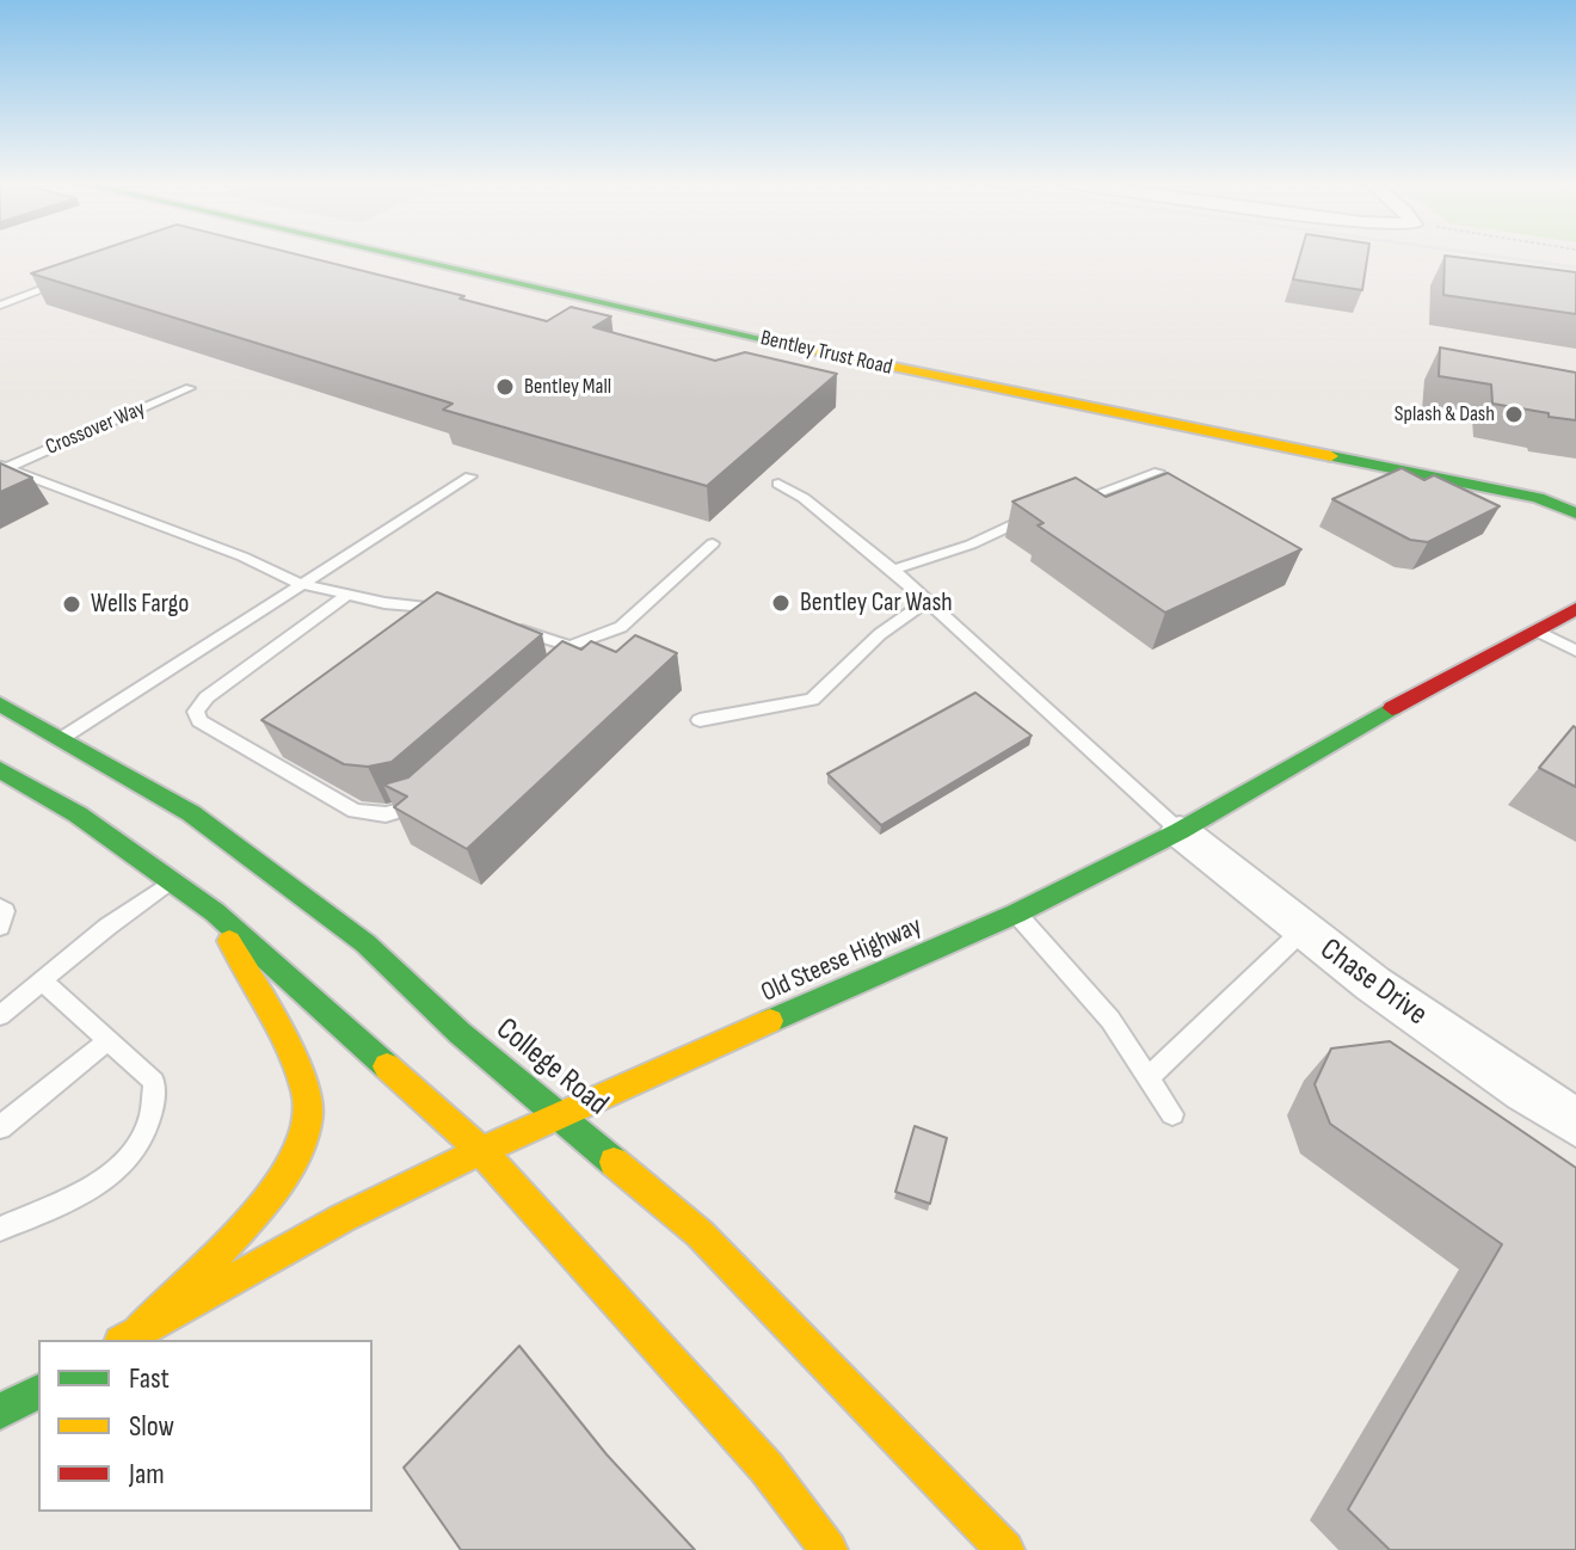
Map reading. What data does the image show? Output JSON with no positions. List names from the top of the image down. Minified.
{"streets":{"main road":["Bentley Trust Road","Old Steese Highway","College Road"],"street":["Chase Drive"],"lane":["Crossover Way"]},"crossings":[["Old Steese Highway","Chase Drive"],["Old Steese Highway","College Road"]],"places":["Bentley Mall","Splash & Dash","Bentley Car Wash","Wells Fargo"],"legend":["Fast","Slow","Jam"]}
